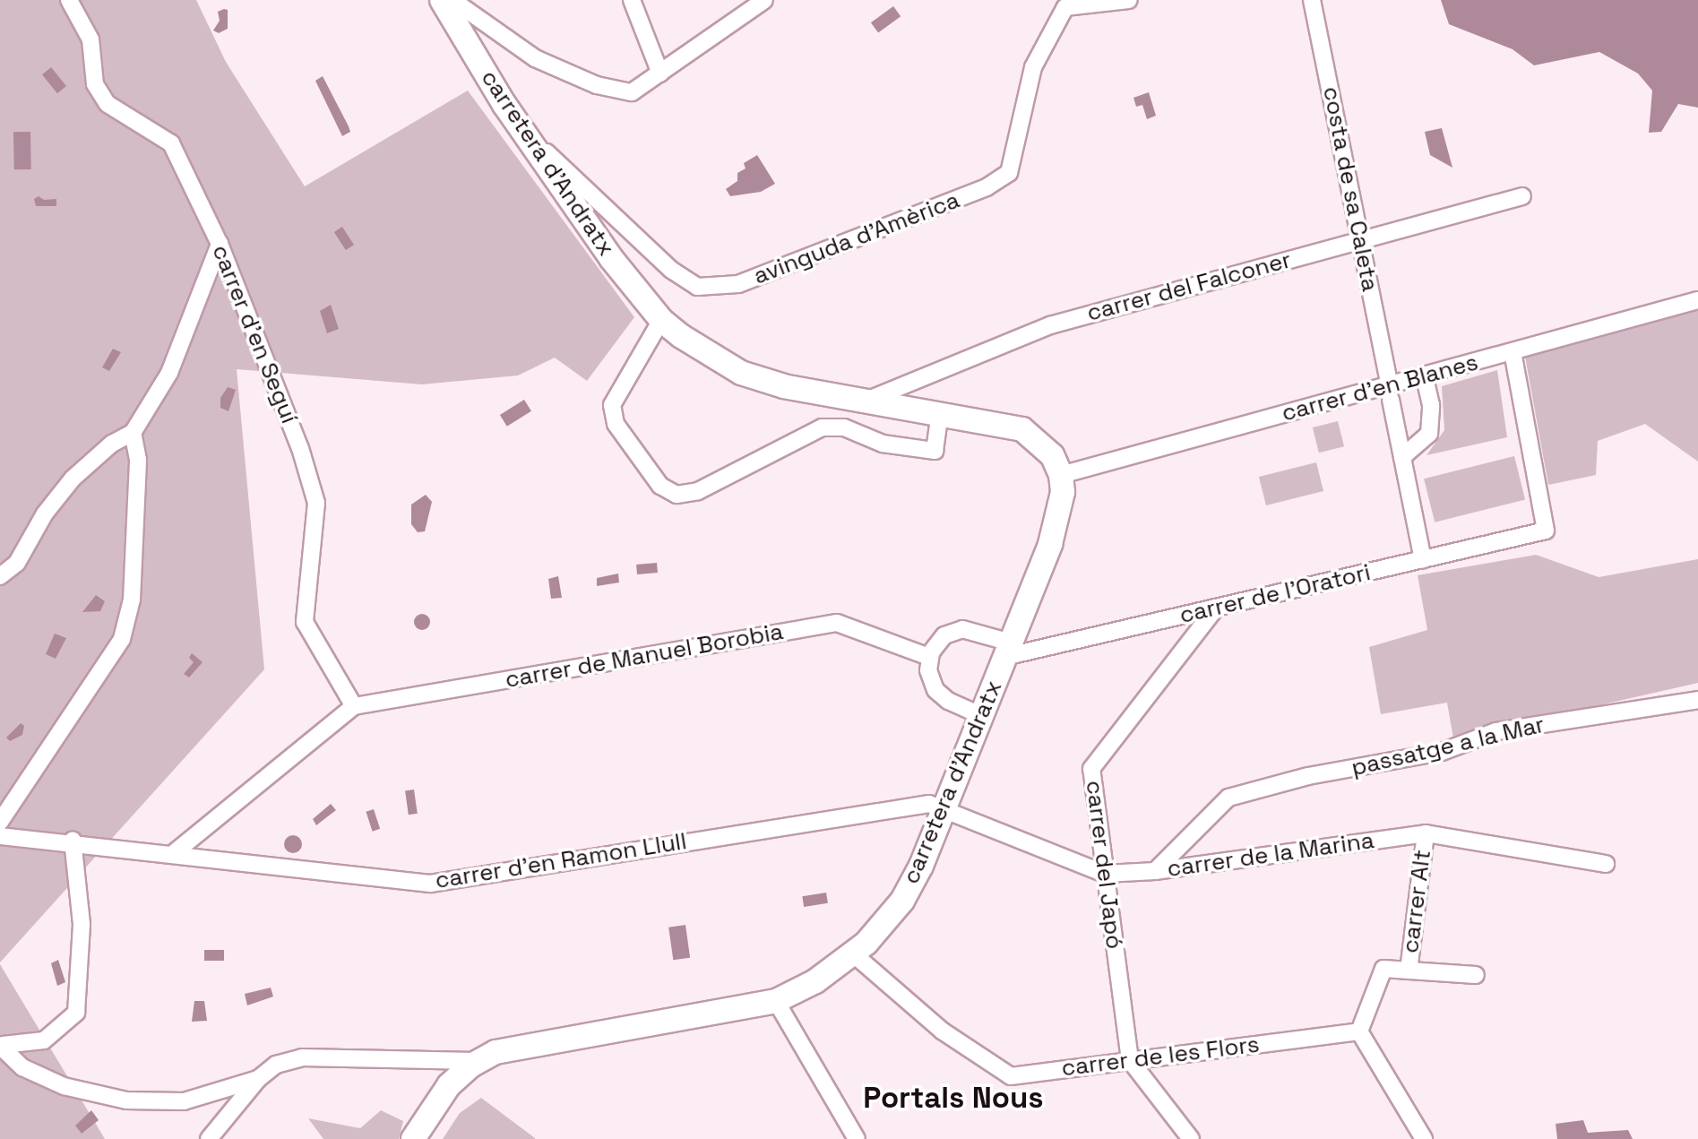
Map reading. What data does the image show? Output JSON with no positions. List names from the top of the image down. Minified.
{"streets":{"main road":["carretera d'Andratx"],"street":["costa de sa Caleta","avinguda d'Amèrica","carrer del Falconer","carrer d'en Seguí","carrer d'en Blanes","carrer de l'Oratori","carrer de Manuel Borobia","passatge a la Mar","carrer de la Marina","carrer d'en Ramon Llull","carrer del Japó","carrer Alt","carrer de les Flors"]},"crossings":[["carretera d'Andratx","avinguda d'Amèrica"],["carretera d'Andratx","carrer del Falconer"],["carretera d'Andratx","carrer d'en Blanes"],["carretera d'Andratx","carrer de l'Oratori"],["carretera d'Andratx","carrer de la Marina"],["carretera d'Andratx","carrer d'en Ramon Llull"],["carretera d'Andratx","carrer de les Flors"],["costa de sa Caleta","carrer del Falconer"],["carrer d'en Seguí","carrer de Manuel Borobia"],["carrer d'en Blanes","carrer de l'Oratori"],["carrer de l'Oratori","carrer del Japó"],["passatge a la Mar","carrer de la Marina"],["carrer de la Marina","carrer d'en Ramon Llull"],["carrer de la Marina","carrer del Japó"],["carrer de la Marina","carrer Alt"],["carrer del Japó","carrer de les Flors"]],"districts":["Portals Nous"]}
